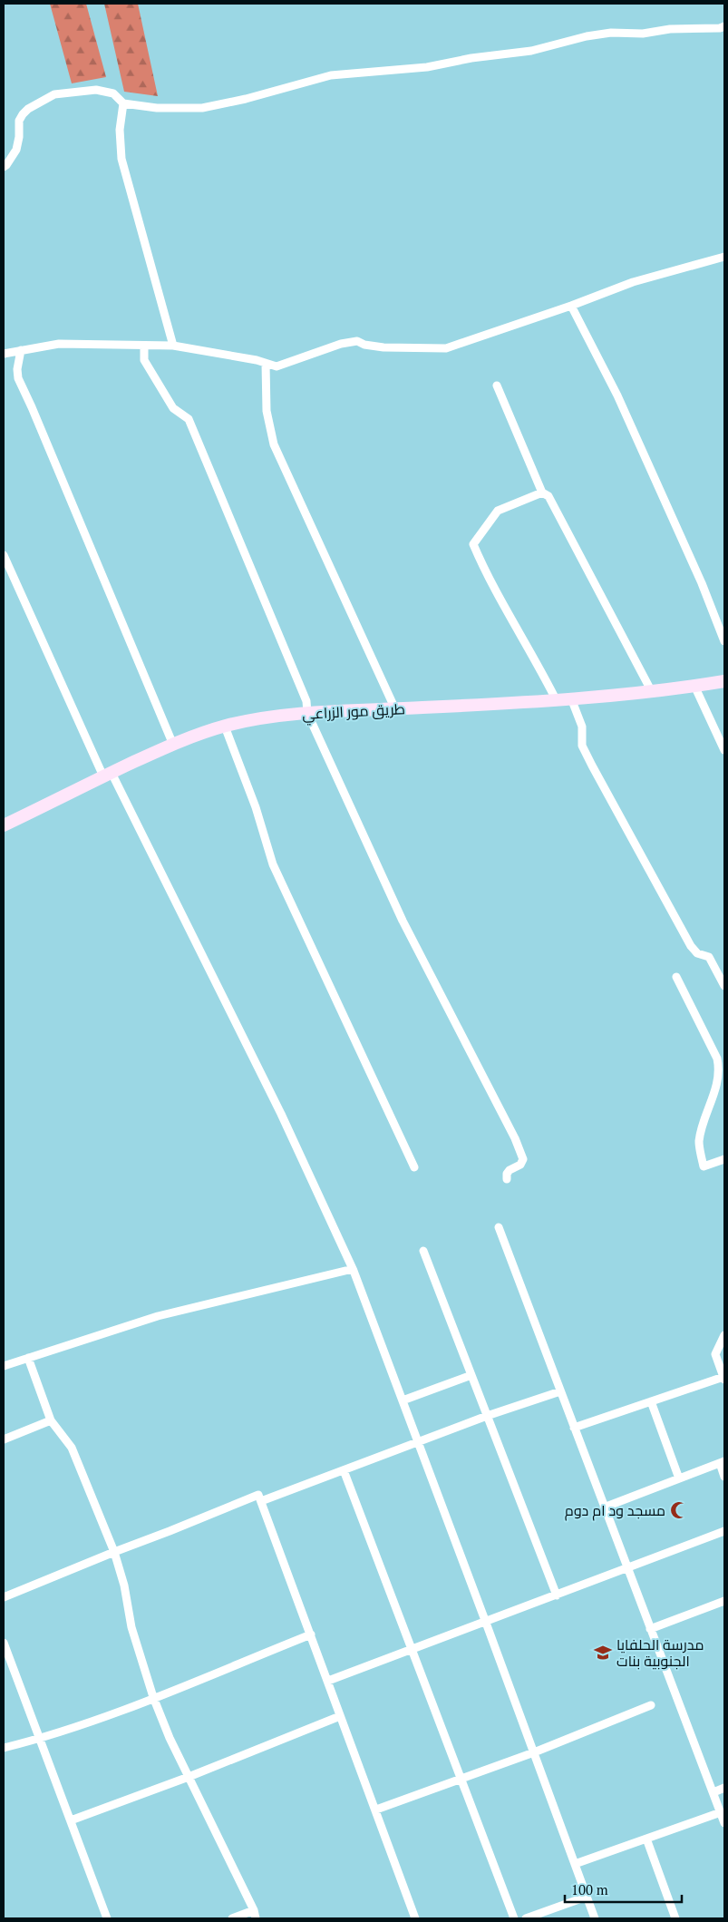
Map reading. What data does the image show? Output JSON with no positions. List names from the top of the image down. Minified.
{"streets":{"street":["طريق مور الزراعي"]},"places":{"mosque":["مسجد ود ام دوم"],"school or university":["مدرسة الحلفايا الجنوبية بنات"]},"scale_bar":"100 m"}
